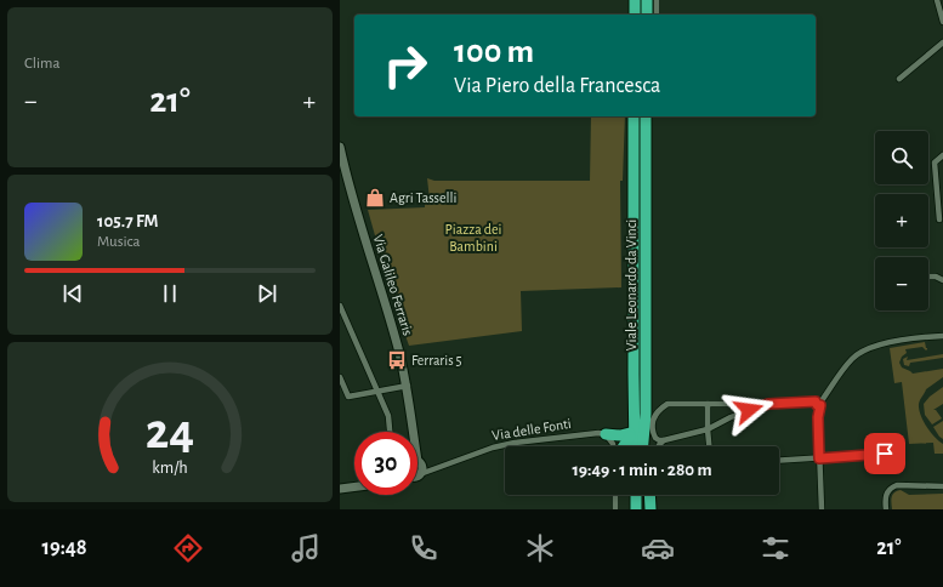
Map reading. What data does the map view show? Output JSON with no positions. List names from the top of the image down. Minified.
{"streets":{"highway":["Viale Leonardo da Vinci"],"street":["Via Galileo Ferraris","Via delle Fonti"]},"parks":["Piazza dei Bambini"],"places":{"shop":["Agri Tasselli"],"bus stop":["Ferraris 5"]},"page":{"tile":"Clima","turn":["100 m","Via Piero della Francesca"],"heat":["−","21°","+"],"map_buttons":["+","−"],"song":["105.7 FM","Musica"],"limit":"30","trip":"19:49 · 1 min · 280 m","tabs":["19:48","21°"],"gauge":["24","km/h"]}}
